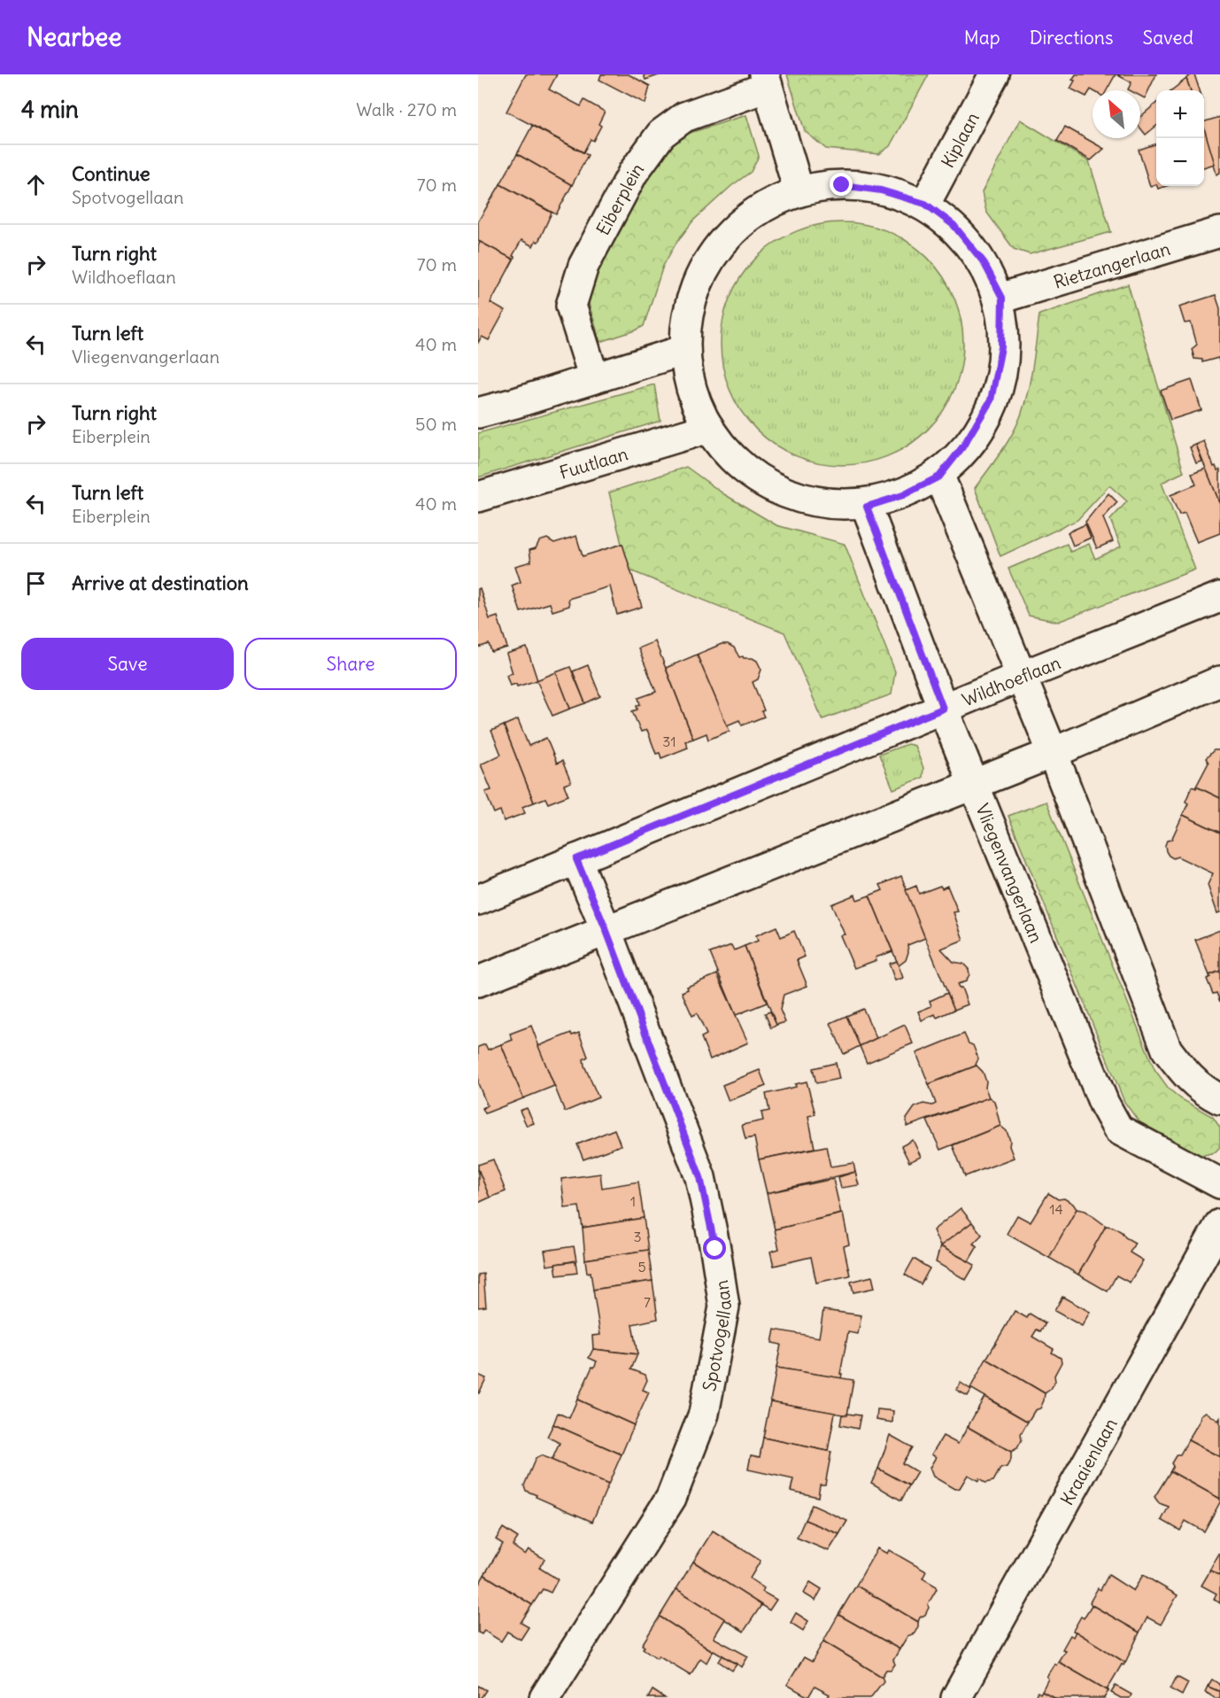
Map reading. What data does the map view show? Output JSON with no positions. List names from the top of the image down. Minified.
{"streets":{"street":["Kiplaan","Eiberplein","Rietzangerlaan","Fuutlaan","Wildhoeflaan","Vliegenvangerlaan","Spotvogellaan","Kraaienlaan"]},"crossings":[["Wildhoeflaan","Vliegenvangerlaan"],["Wildhoeflaan","Spotvogellaan"]],"house_numbers":["31","1","14","3","5","7"],"north":"top left","page":{"header":"Nearbee","nav":["Map","Directions","Saved"],"heading":["4 min","Walk · 270 m"],"map_buttons":["+","−"],"list":[["Continue","Spotvogellaan","70 m"],["Turn right","Wildhoeflaan","70 m"],["Turn left","Vliegenvangerlaan","40 m"],["Turn right","Eiberplein","50 m"],["Turn left","Eiberplein","40 m"],"Arrive at destination"],"buttons":["Save","Share"]}}
